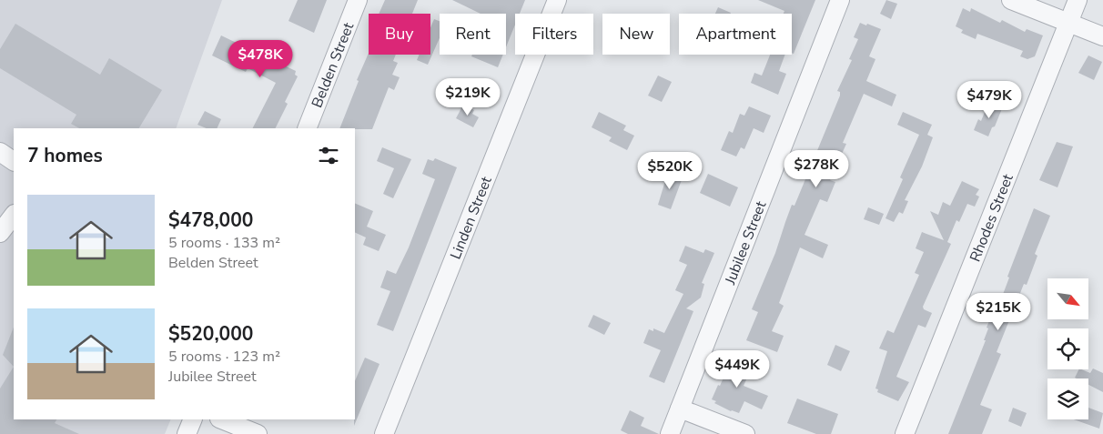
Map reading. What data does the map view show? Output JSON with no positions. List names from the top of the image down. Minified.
{"streets":{"street":["Belden Street","Linden Street","Rhodes Street","Jubilee Street"]},"north":"bottom right","page":{"chip":["Buy","Rent","Filters","New","Apartment"],"price":["$478K","$219K","$479K","$278K","$520K","$215K","$449K"],"heading":"7 homes","list":[{"name":"$478,000","note":"5 rooms · 133 m² · Belden Street"},{"name":"$520,000","note":"5 rooms · 123 m² · Jubilee Street"}]}}
